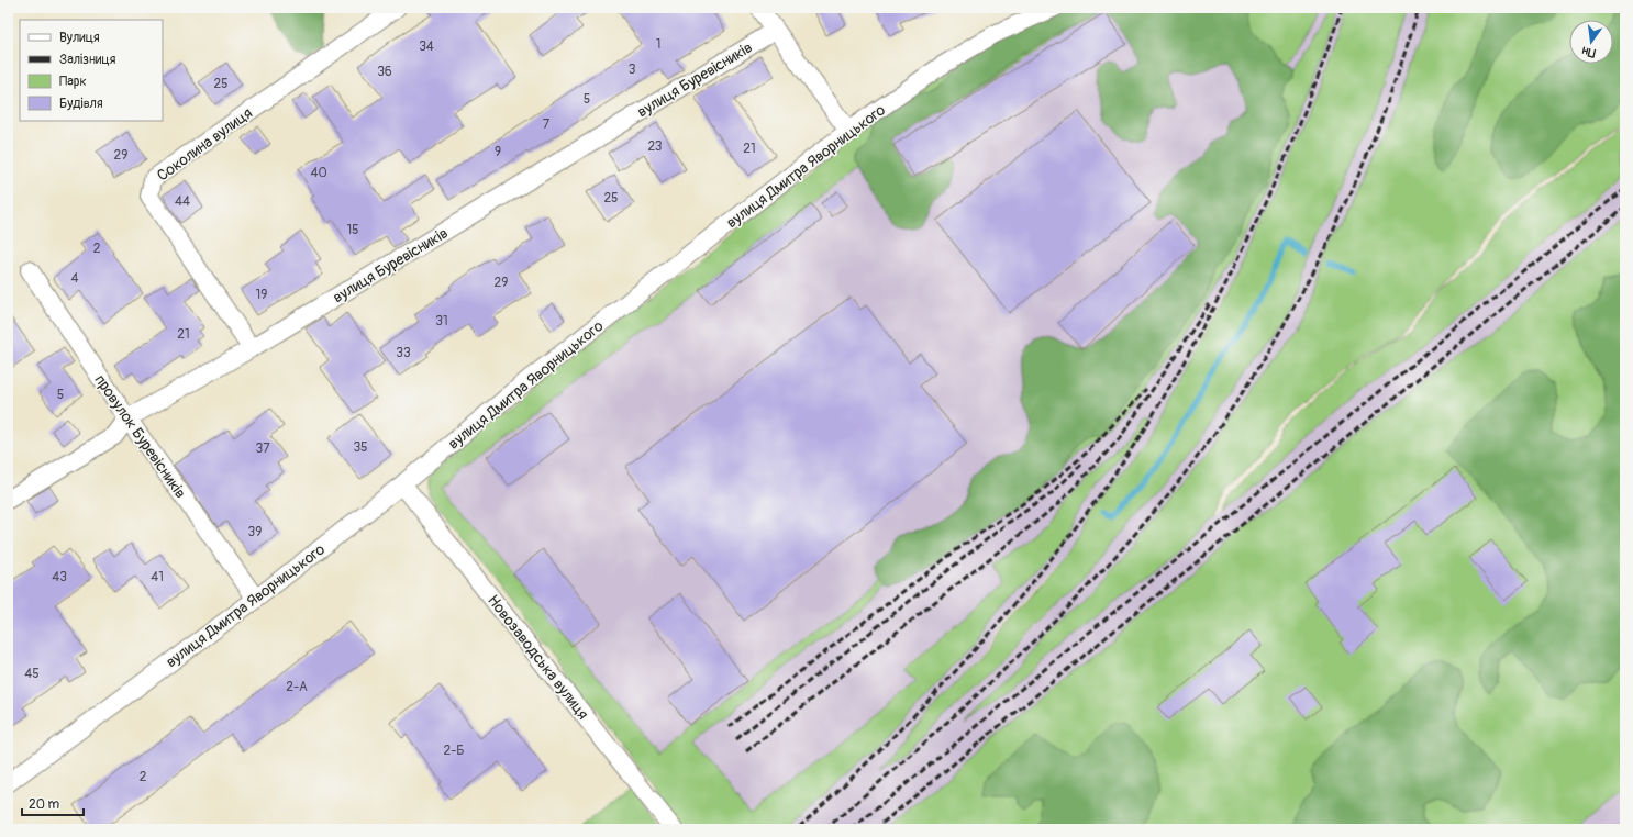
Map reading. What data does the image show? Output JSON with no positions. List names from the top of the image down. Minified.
{"streets":{"street":["вулиця Буревісників","Соколина вулиця","вулиця Дмитра Яворницького","провулок Буревісників","Новозаводська вулиця"]},"crossings":[["вулиця Буревісників","Соколина вулиця"],["вулиця Буревісників","провулок Буревісників"],["вулиця Дмитра Яворницького","провулок Буревісників"],["вулиця Дмитра Яворницького","Новозаводська вулиця"]],"house_numbers":["1","34","3","36","25","5","7","23","21","9","29","40","25","44","15","2","4","29","19","31","21","33","5","35","37","39","43","41","45","2-А","2-Б","2"],"legend":["Вулиця","Залізниця","Парк","Будівля"],"scale_bar":"20 m","north":"bottom"}
